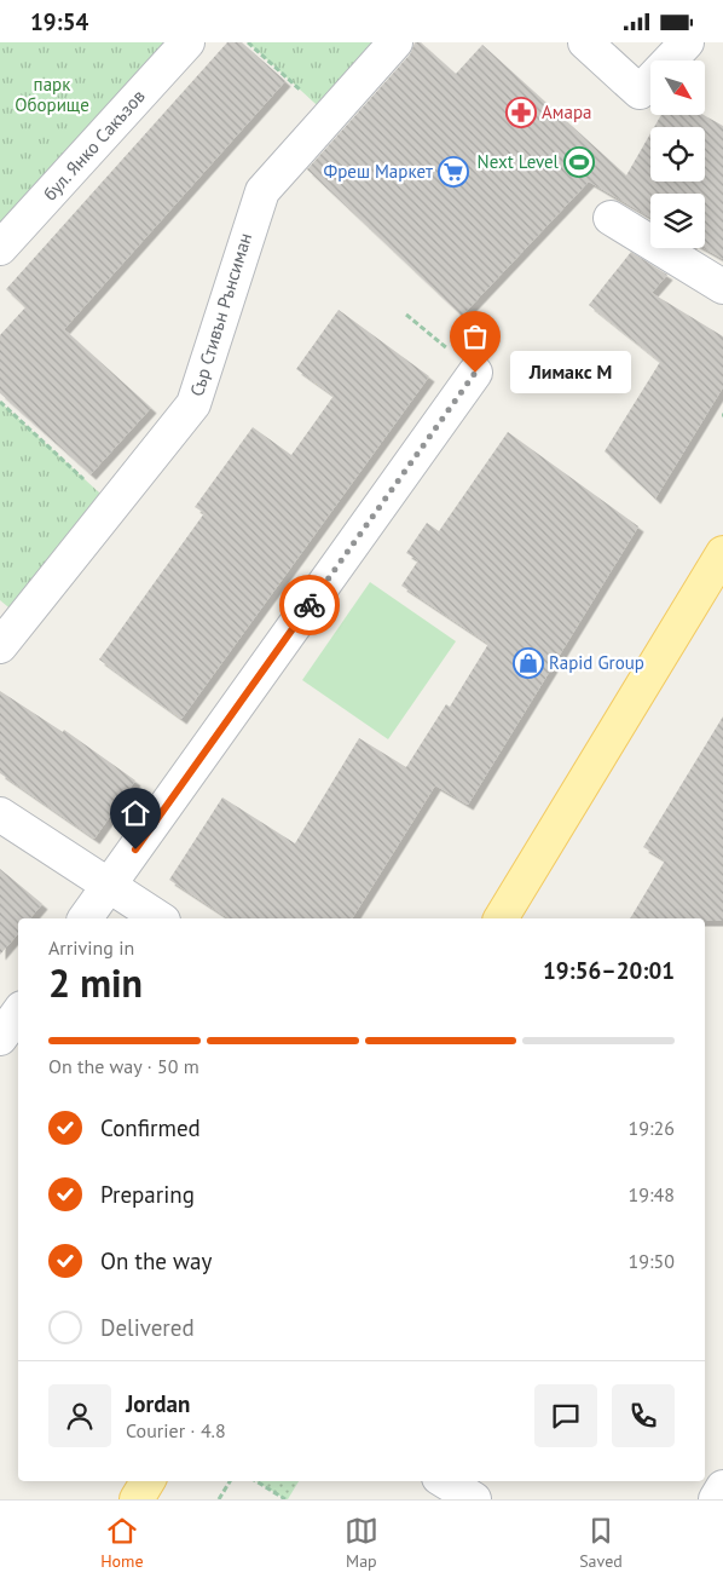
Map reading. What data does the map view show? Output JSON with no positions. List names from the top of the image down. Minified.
{"streets":{"street":["бул. Янко Сакъзов","Сър Стивън Рънсиман"]},"parks":["парк Оборище"],"places":{"pharmacy":["Амара"],"sports":["Next Level"],"supermarket":["Фреш Маркет"],"other":["Лимакс М"],"shop":["Rapid Group"]},"north":"bottom right","page":{"status":"19:54","bubble":"Лимакс М","heading":["2 min","Arriving in","19:56–20:01"],"panel":["Jordan","Courier · 4.8"],"bar":"On the way · 50 m","list":[["Confirmed","19:26"],["Preparing","19:48"],["On the way","19:50"],"Delivered"],"tabs":["Home","Map","Saved"]}}
